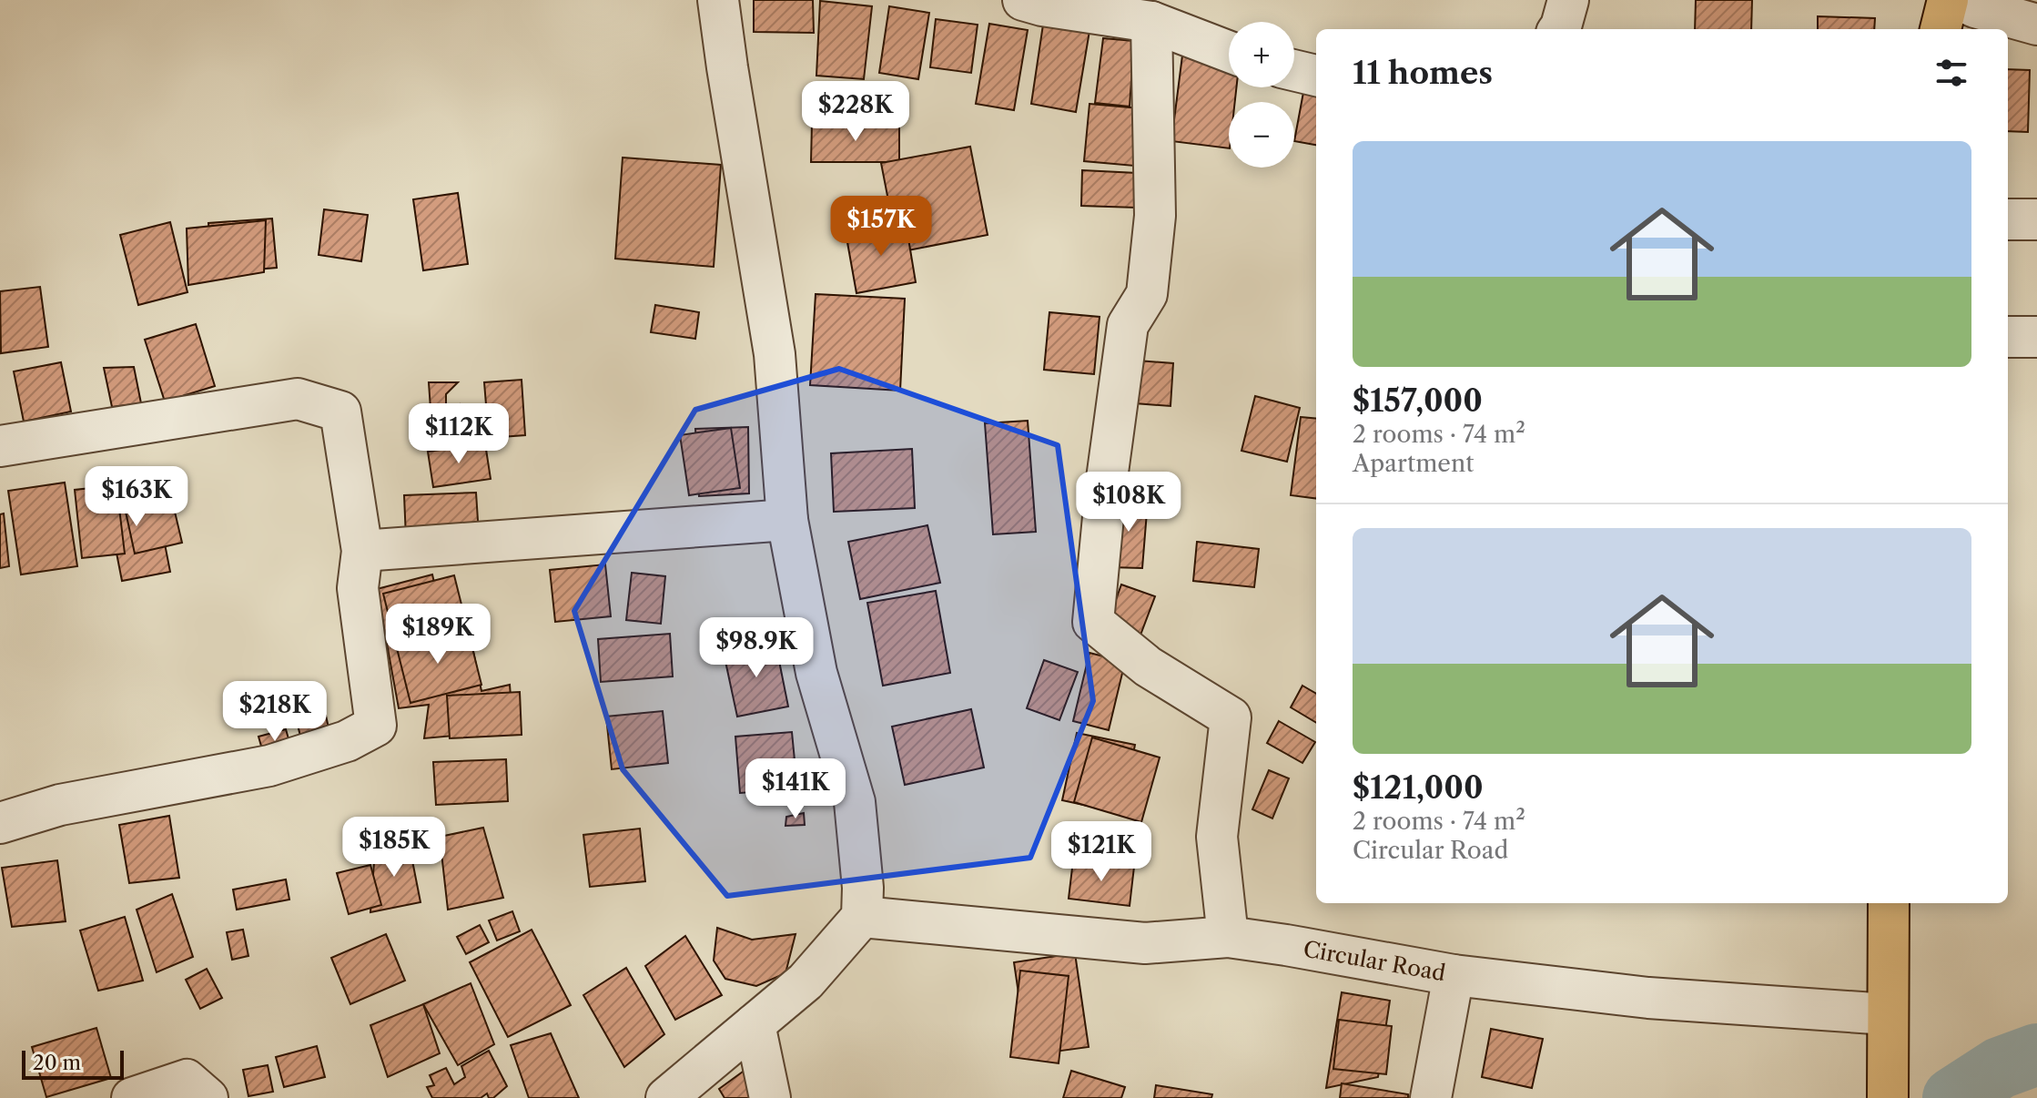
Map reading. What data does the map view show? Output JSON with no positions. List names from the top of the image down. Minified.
{"streets":{"street":["Circular Road"]},"scale_bar":"20 m","page":{"map_buttons":["+","−"],"heading":"11 homes","price":["$228K","$157K","$112K","$163K","$108K","$189K","$98.9K","$218K","$141K","$185K","$121K"],"list":[{"name":"$157,000","note":"2 rooms · 74 m² · Apartment"},{"name":"$121,000","note":"2 rooms · 74 m² · Circular Road"}],"scale":"20 m"}}
